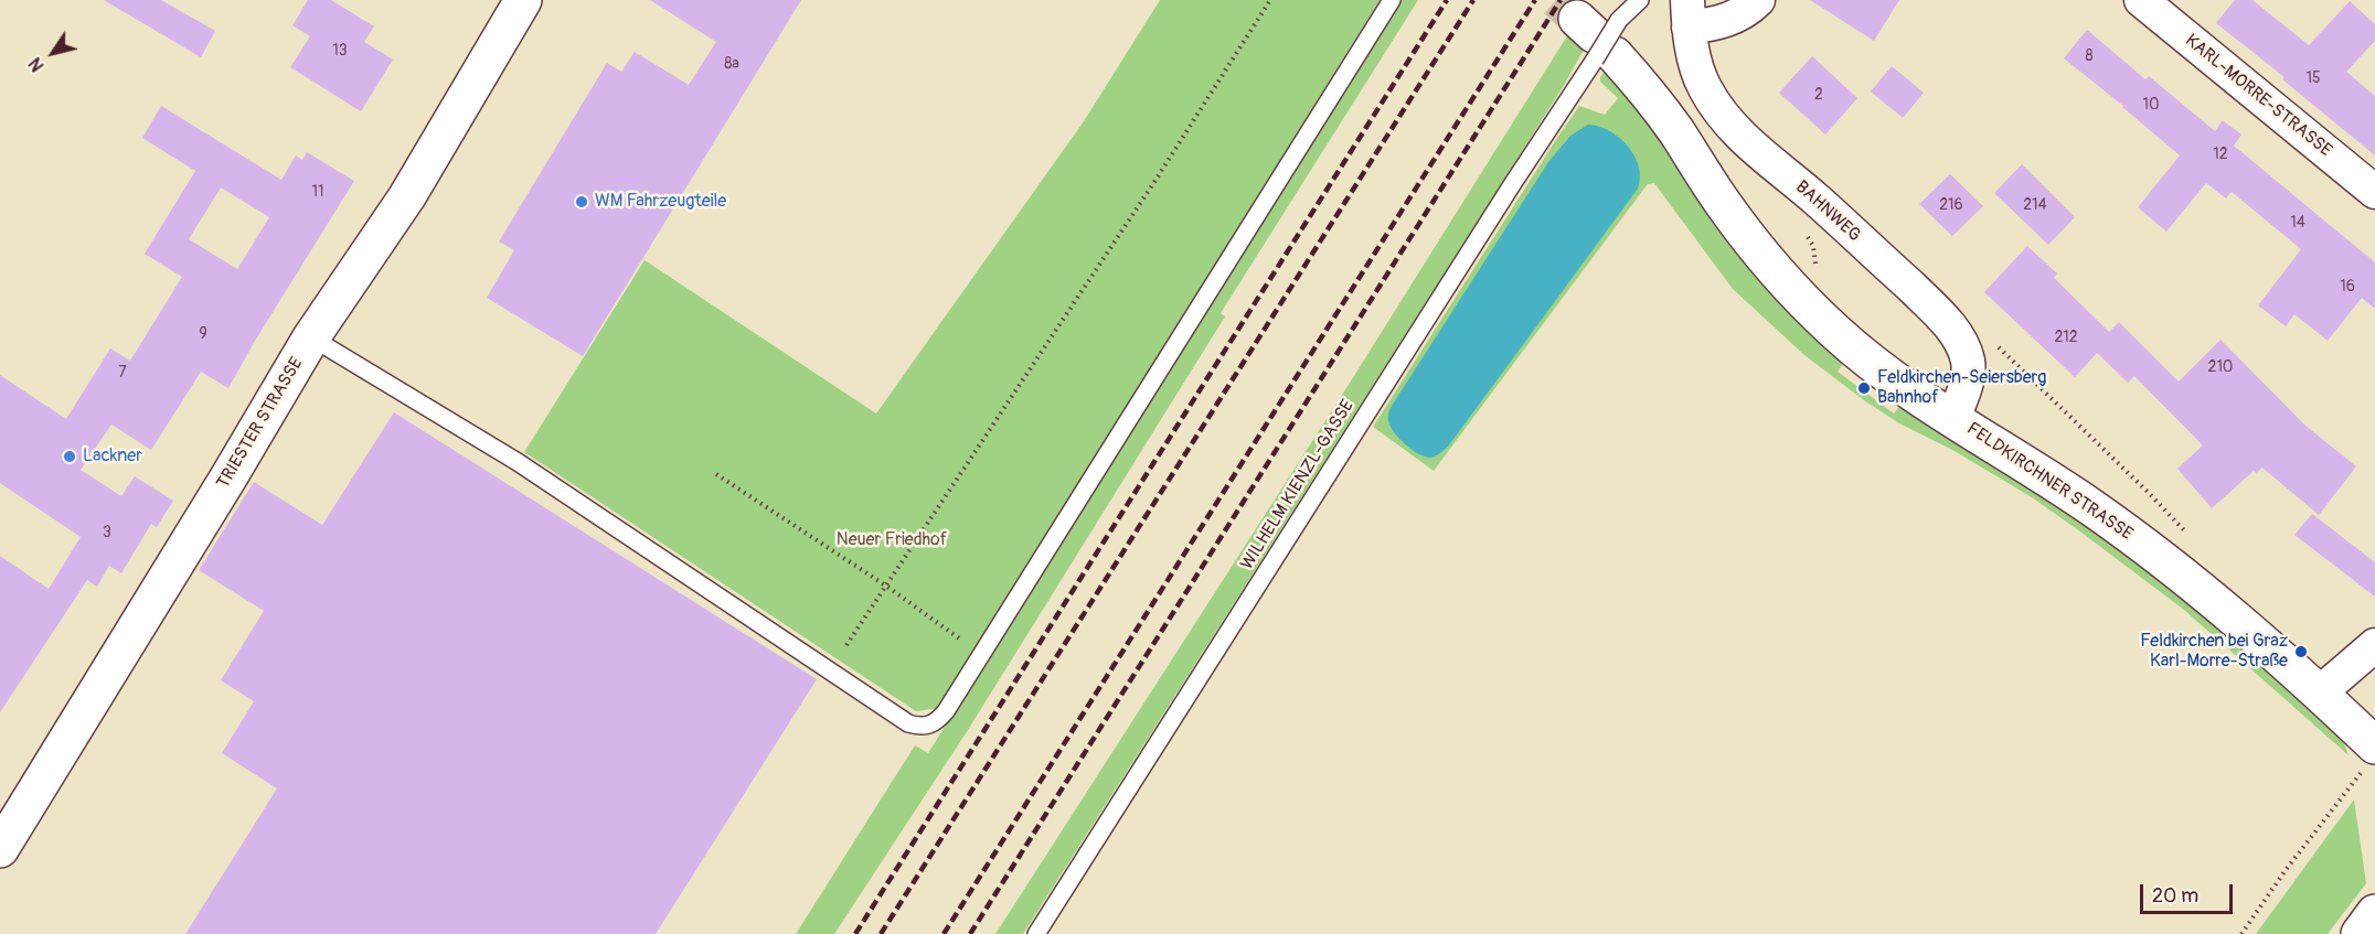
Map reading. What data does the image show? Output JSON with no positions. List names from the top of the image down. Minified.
{"streets":{"street":["KARL-MORRE-STRASSE","BAHNWEG","TRIESTER STRASSE","FELDKIRCHNER STRASSE"],"lane":["WILHELM KIENZL-GASSE"]},"crossings":[["BAHNWEG","FELDKIRCHNER STRASSE"],["FELDKIRCHNER STRASSE","WILHELM KIENZL-GASSE"]],"parks":["Neuer Friedhof"],"places":["WM Fahrzeugteile","Feldkirchen-Seiersberg Bahnhof","Lackner","Feldkirchen bei Graz Karl-Morre-Straße"],"house_numbers":["13","8","8a","15","2","10","12","11","216","214","14","16","9","212","210","7","3"],"scale_bar":"20 m","north":"bottom left"}
